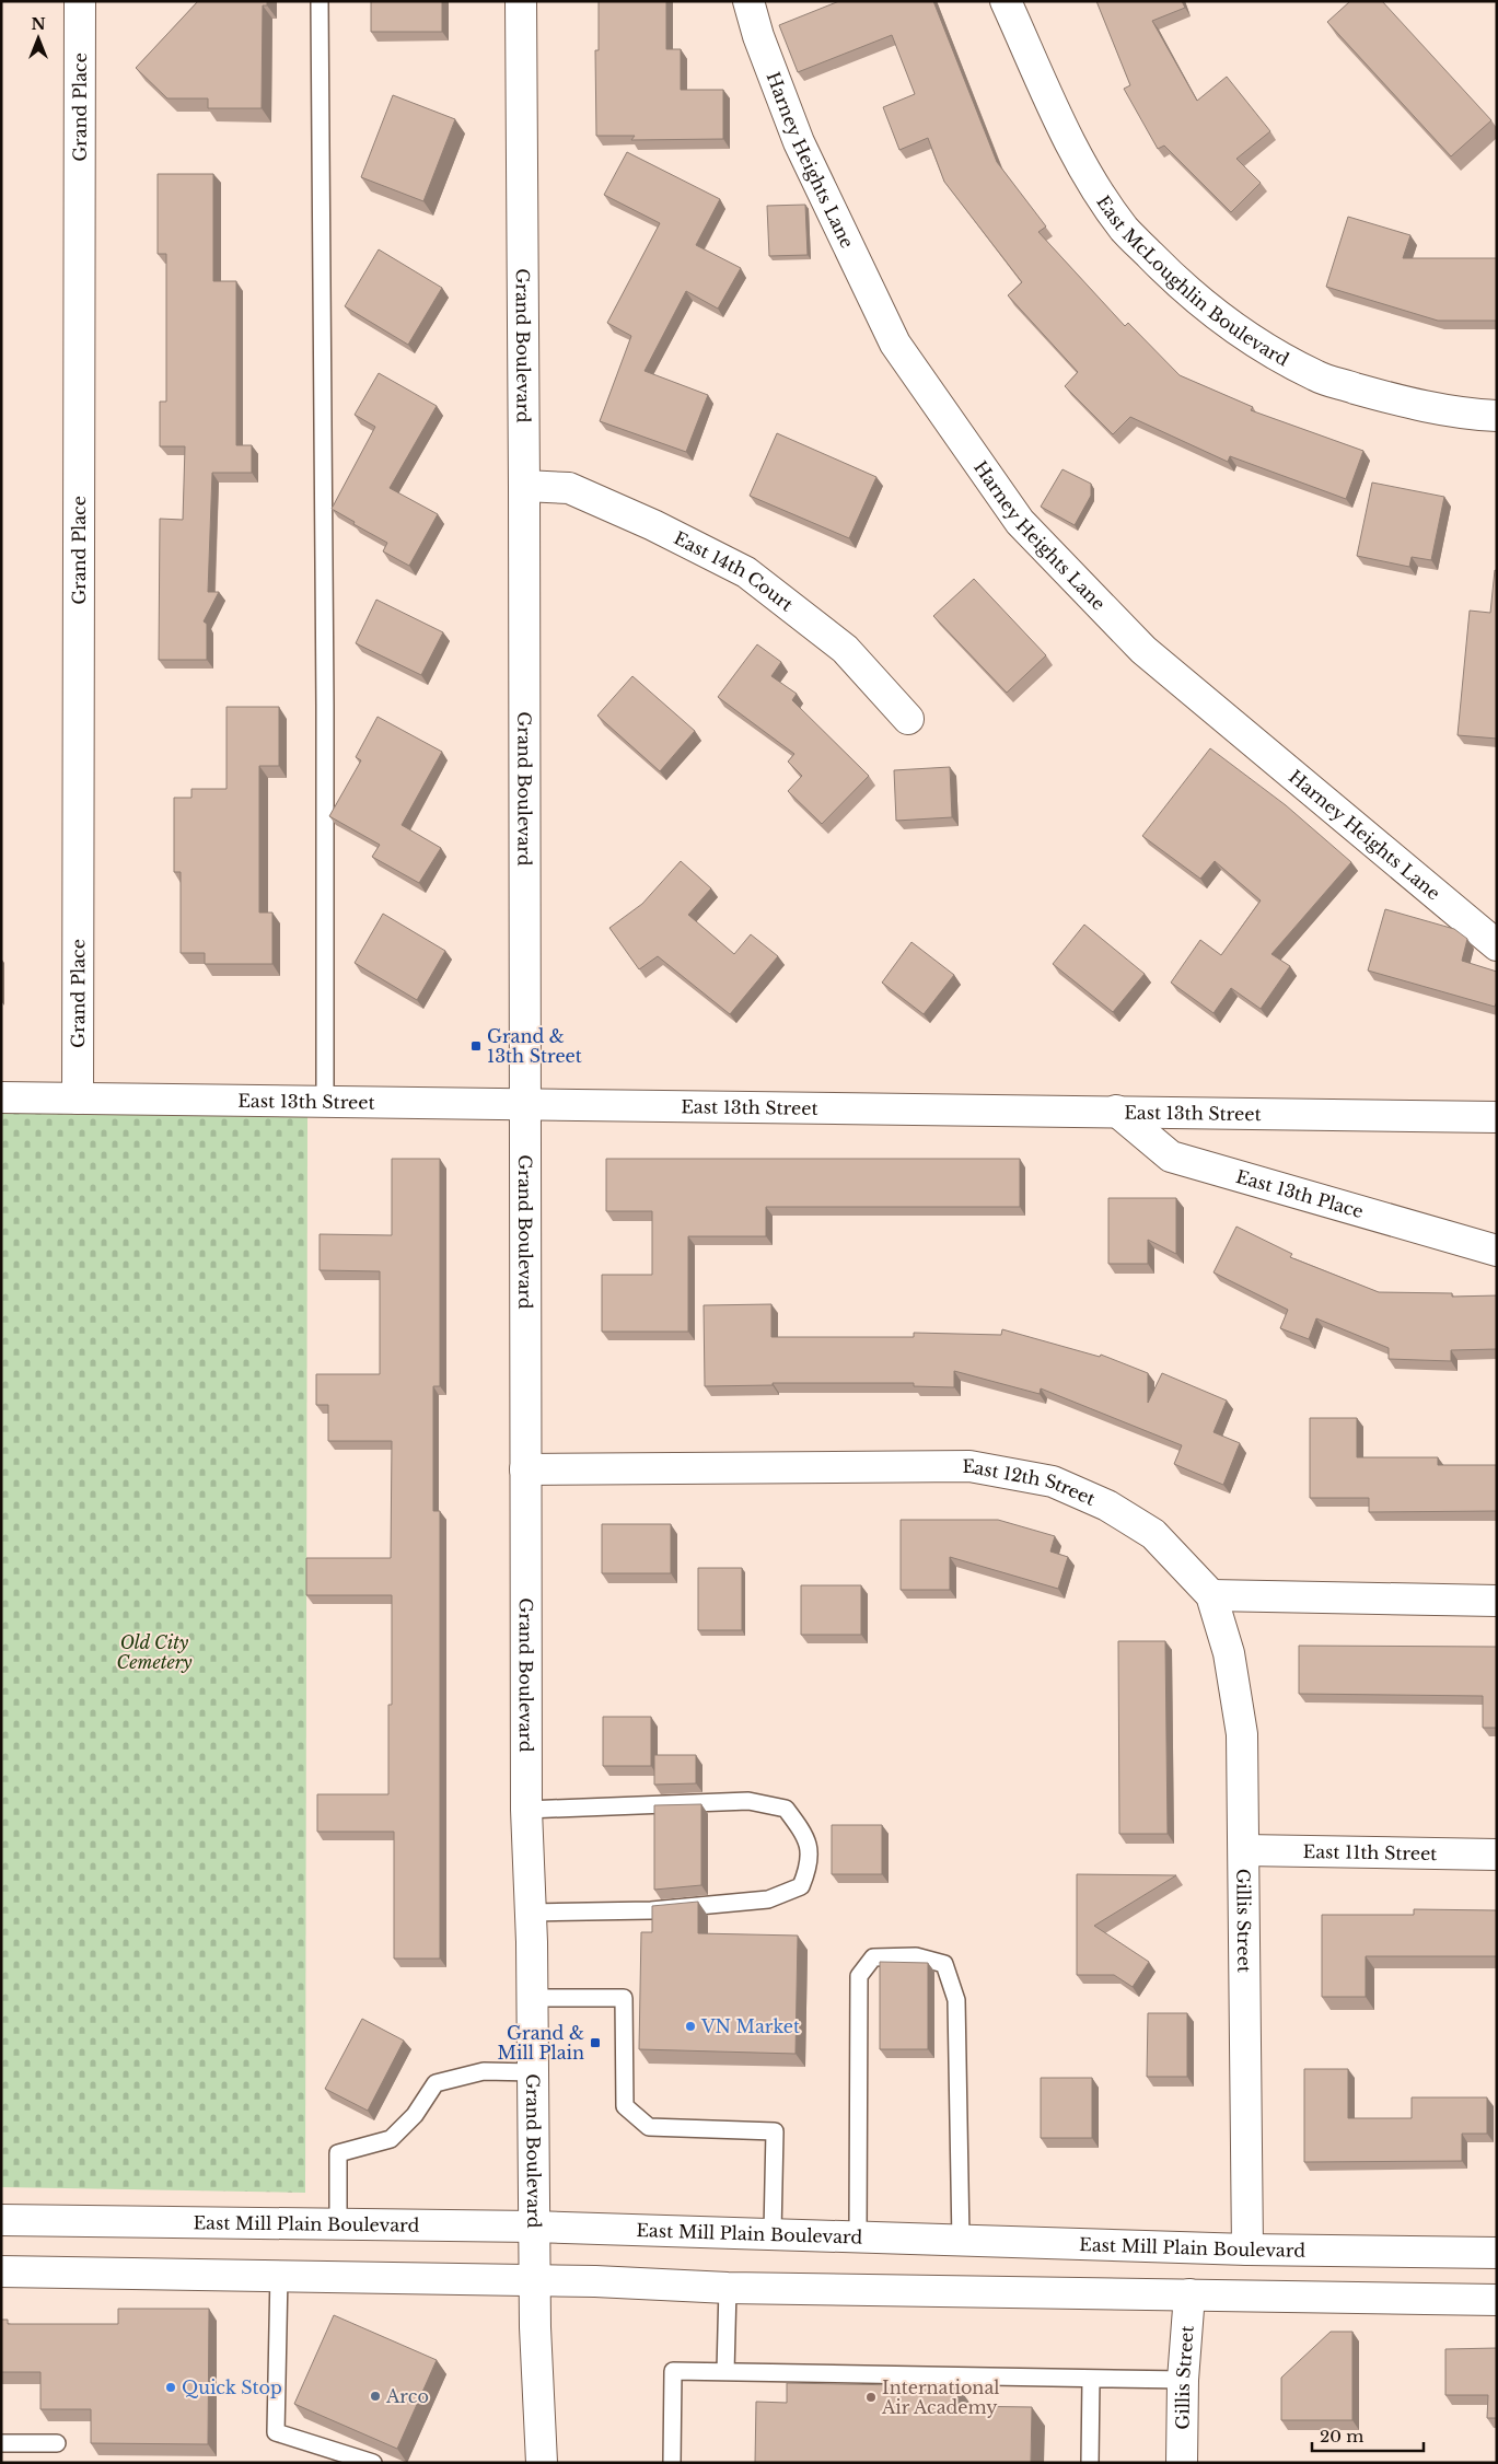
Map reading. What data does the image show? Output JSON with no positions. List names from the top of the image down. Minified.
{"streets":{"street":["Grand Place","Harney Heights Lane","East McLoughlin Boulevard","Grand Boulevard","East 14th Court","East 13th Street","East 13th Place","East 12th Street","East 11th Street","Gillis Street","East Mill Plain Boulevard"]},"crossings":[["Grand Place","East 13th Street"],["Grand Boulevard","East 14th Court"],["Grand Boulevard","East 13th Street"],["Grand Boulevard","East 12th Street"],["Grand Boulevard","East Mill Plain Boulevard"],["East 13th Street","East 13th Place"],["East 12th Street","Gillis Street"],["East 11th Street","Gillis Street"],["Gillis Street","East Mill Plain Boulevard"]],"parks":["Old City Cemetery"],"places":{"transit":["Grand & 13th Street","Grand & Mill Plain"],"other":["VN Market","Quick Stop","Arco","International Air Academy"]},"scale_bar":"20 m","north":"top"}
